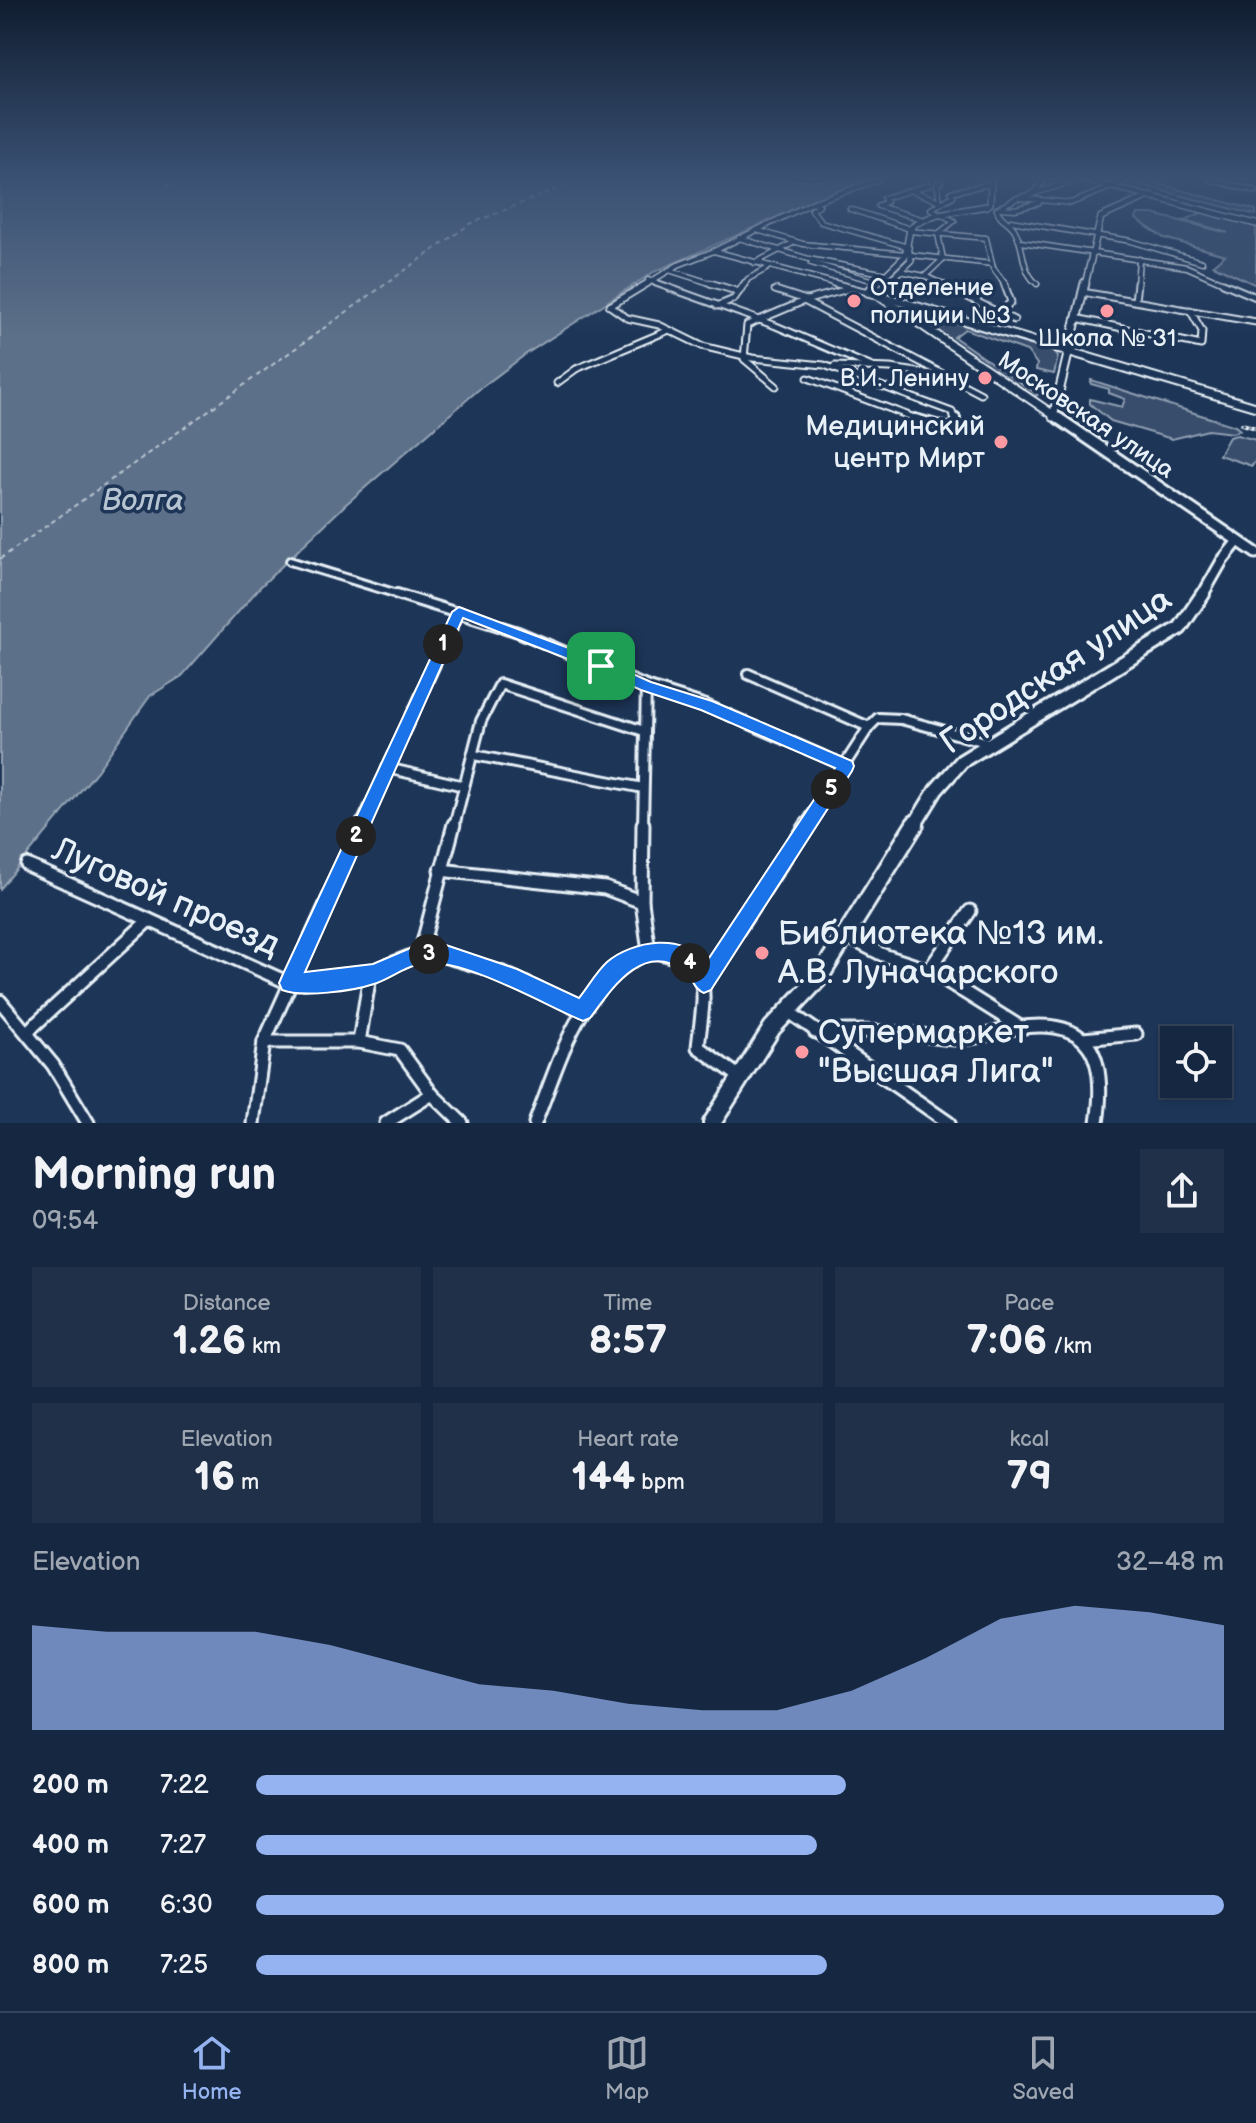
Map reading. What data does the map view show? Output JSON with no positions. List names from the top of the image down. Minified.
{"streets":{"street":["Московская улица","Городская улица","Луговой проезд"]},"crossings":[["Московская улица","Городская улица"]],"water":["Волга"],"places":["Отделение полиции №3","Школа № 31","В.И. Ленину","Медицинский центр Мирт","Библиотека №13 им. А.В. Луначарского","Супермаркет \"Высшая Лига\""],"page":{"pins":["1","5","2","3","4"],"heading":["Morning run","09:54"],"stats":[["Distance","1.26 km"],["Time","8:57"],["Pace","7:06 /km"],["Elevation","16 m"],["Heart rate","144 bpm"],["kcal","79"]],"chart":["Elevation","32–48 m"],"list":[{"name":"200 m","note":"7:22"},{"name":"400 m","note":"7:27"},{"name":"600 m","note":"6:30"},{"name":"800 m","note":"7:25"}],"tabs":["Home","Map","Saved"]}}
